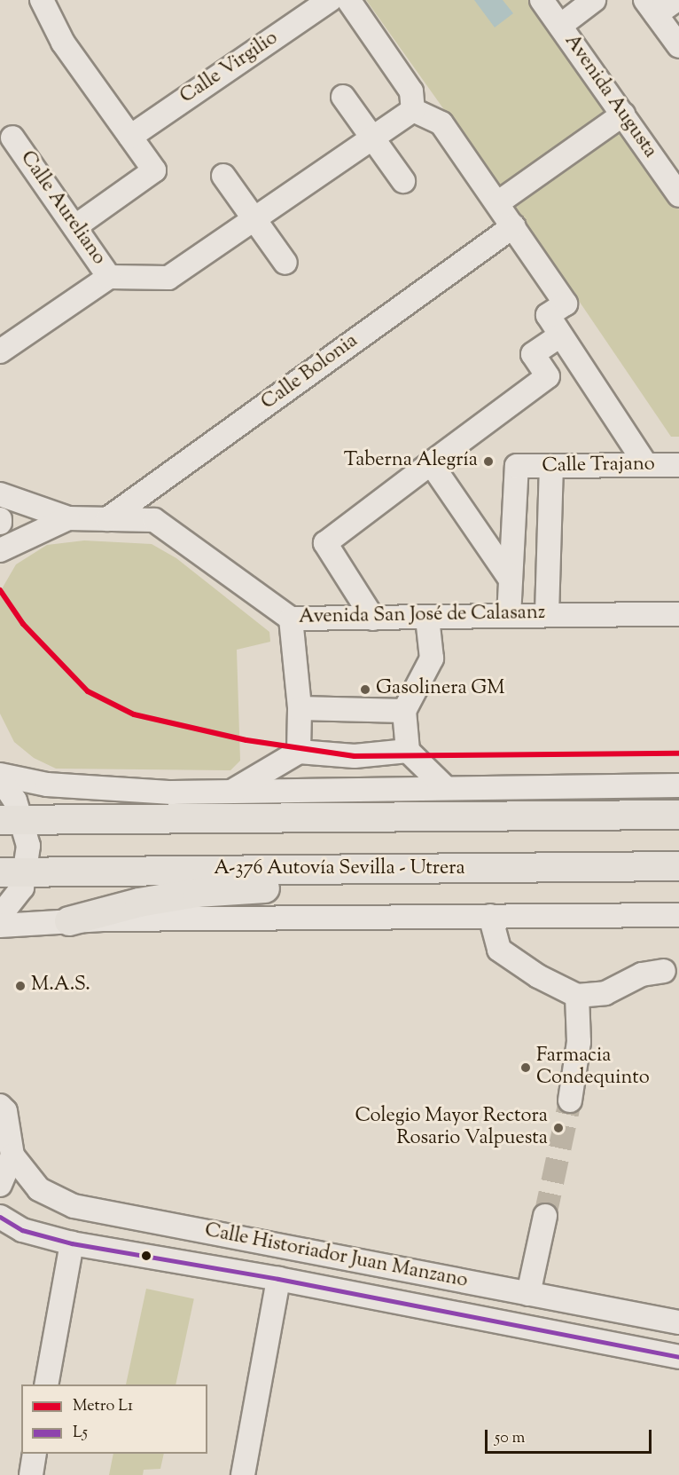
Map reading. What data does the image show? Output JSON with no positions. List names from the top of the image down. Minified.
{"streets":{"main road":["A-376 Autovía Sevilla - Utrera"],"street":["Calle Virgilio","Avenida Augusta","Calle Aureliano","Calle Bolonia","Calle Trajano","Avenida San José de Calasanz","Calle Historiador Juan Manzano"]},"crossings":[["Calle Bolonia","Avenida San José de Calasanz"]],"places":["Taberna Alegría","Gasolinera GM","M.A.S.","Farmacia Condequinto","Colegio Mayor Rectora Rosario Valpuesta"],"lines":["metro line L1","transit line L5"],"legend":["Metro L1","L5"],"scale_bar":"50 m"}
